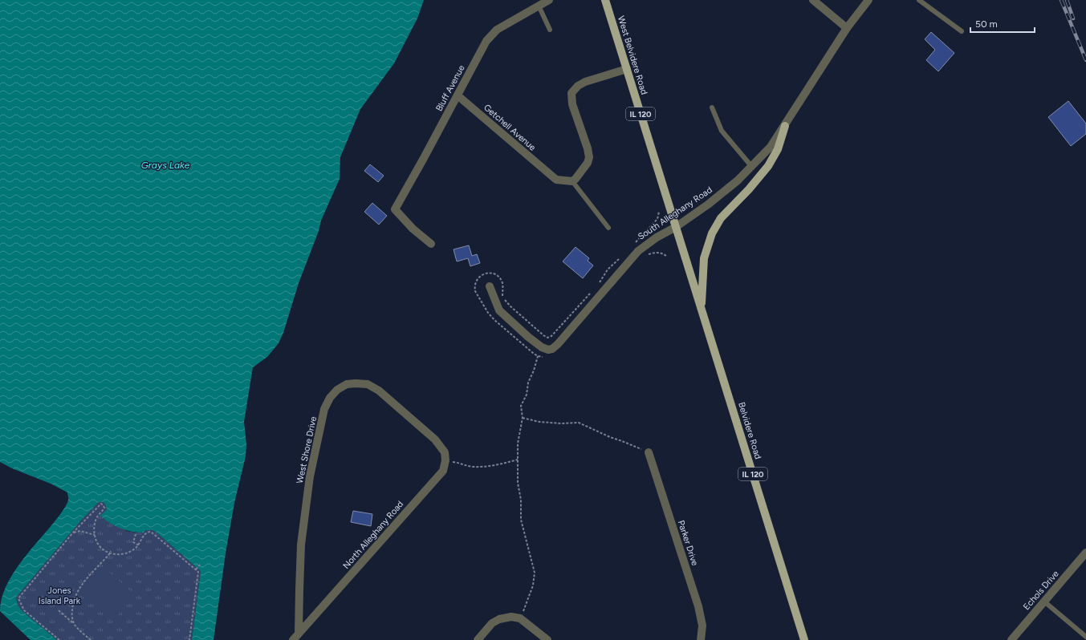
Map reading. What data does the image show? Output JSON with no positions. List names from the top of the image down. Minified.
{"streets":{"main road":["West Belvidere Road","IL 120","Belvidere Road"],"street":["Bluff Avenue","Getchell Avenue","South Alleghany Road","West Shore Drive","North Alleghany Road","Parker Drive","Echols Drive"]},"crossings":[["West Belvidere Road","South Alleghany Road"],["West Belvidere Road","Belvidere Road"],["Bluff Avenue","Getchell Avenue"],["South Alleghany Road","Belvidere Road"],["West Shore Drive","North Alleghany Road"]],"water":["Grays Lake"],"parks":["Jones Island Park"],"scale_bar":"50 m"}
